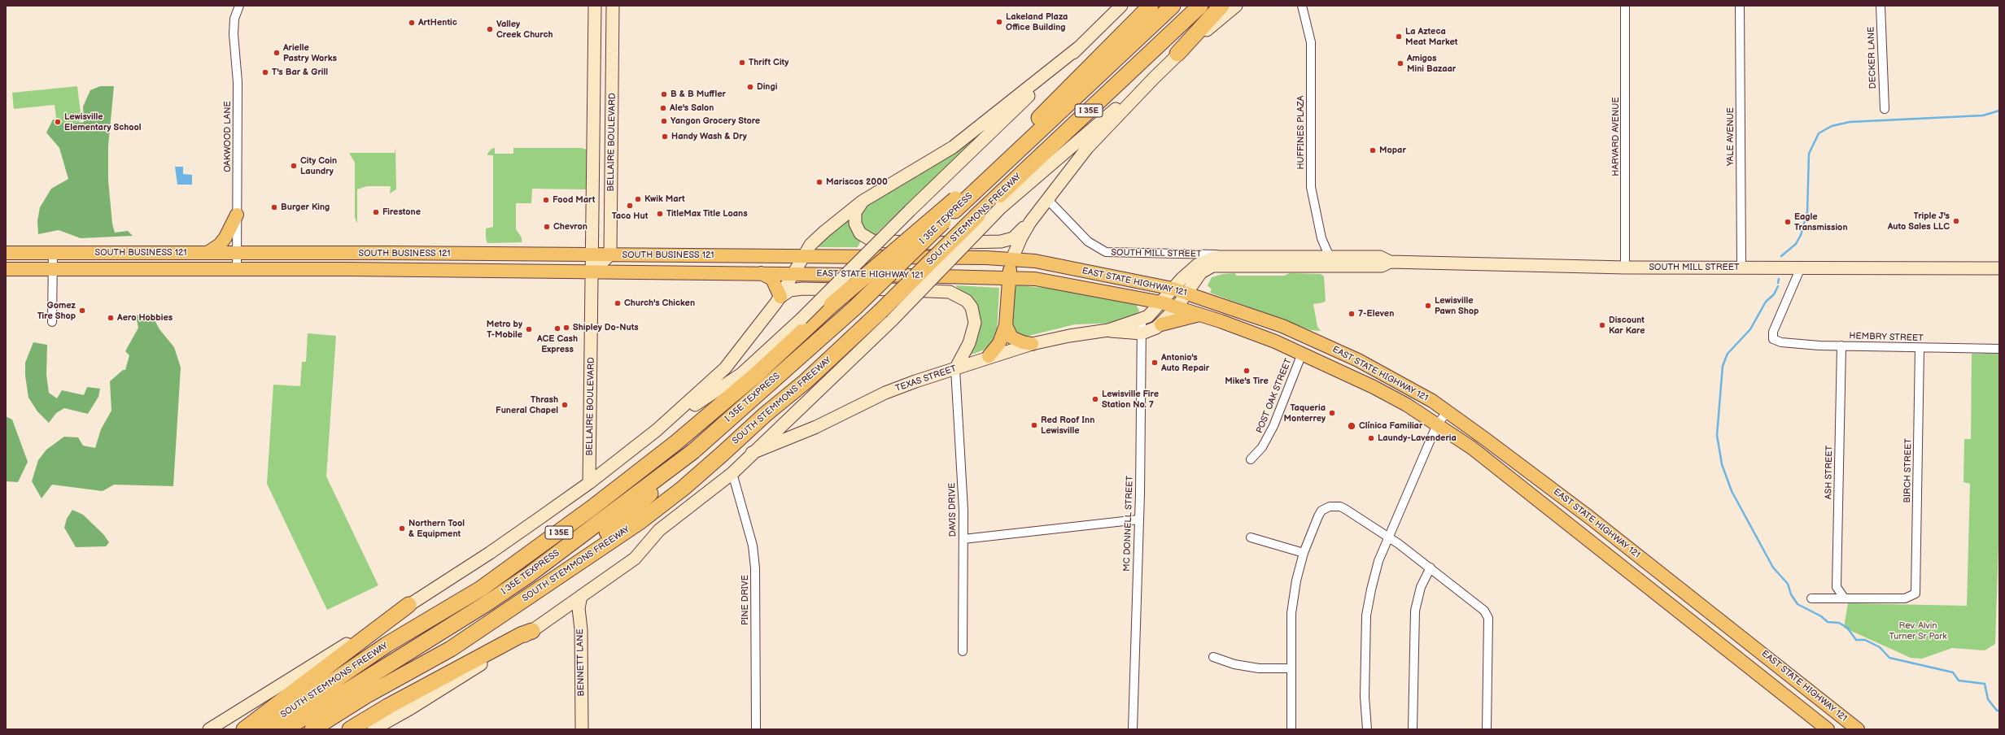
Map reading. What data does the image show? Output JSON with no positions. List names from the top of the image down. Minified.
{"streets":{"highway":["I 35E","I 35E TEXPRESS","SOUTH STEMMONS FREEWAY"],"main road":["BELLAIRE BOULEVARD","SOUTH BUSINESS 121","SOUTH MILL STREET","EAST STATE HIGHWAY 121","TEXAS STREET","BENNETT LANE"],"street":["DECKER LANE","HUFFINES PLAZA","OAKWOOD LANE","HARVARD AVENUE","YALE AVENUE","HEMBRY STREET","POST OAK STREET","BIRCH STREET","ASH STREET","DAVIS DRIVE","MC DONNELL STREET","PINE DRIVE"]},"crossings":[["HUFFINES PLAZA","SOUTH MILL STREET"],["OAKWOOD LANE","SOUTH BUSINESS 121"],["HARVARD AVENUE","SOUTH MILL STREET"],["YALE AVENUE","SOUTH MILL STREET"],["BELLAIRE BOULEVARD","SOUTH BUSINESS 121"],["I 35E TEXPRESS","SOUTH STEMMONS FREEWAY"],["SOUTH STEMMONS FREEWAY","SOUTH MILL STREET"],["SOUTH STEMMONS FREEWAY","EAST STATE HIGHWAY 121"],["SOUTH STEMMONS FREEWAY","TEXAS STREET"],["SOUTH STEMMONS FREEWAY","PINE DRIVE"],["SOUTH STEMMONS FREEWAY","BENNETT LANE"],["SOUTH BUSINESS 121","EAST STATE HIGHWAY 121"],["SOUTH MILL STREET","EAST STATE HIGHWAY 121"],["SOUTH MILL STREET","HEMBRY STREET"],["SOUTH MILL STREET","TEXAS STREET"],["EAST STATE HIGHWAY 121","TEXAS STREET"],["EAST STATE HIGHWAY 121","POST OAK STREET"],["HEMBRY STREET","BIRCH STREET"],["HEMBRY STREET","ASH STREET"],["TEXAS STREET","DAVIS DRIVE"],["TEXAS STREET","MC DONNELL STREET"],["BIRCH STREET","ASH STREET"]],"parks":["Rev. Alvin Turner Sr Park"],"places":["Lakeland Plaza Office Building","ArtHentic","Valley Creek Church","La Azteca Meat Market","Arielle Pastry Works","Thrift City","Amigos Mini Bazaar","T's Bar & Grill","Dingi","B & B Muffler","Ale's Salon","Yangon Grocery Store","Lewisville Elementary School","Handy Wash & Dry","Mopar","City Coin Laundry","Mariscos 2000","Kwik Mart","Food Mart","Taco Hut","Burger King","Firestone","TitleMax Title Loans","Triple J's Auto Sales LLC","Eagle Transmission","Chevron","Church's Chicken","Lewisville Pawn Shop","Gomez Tire Shop","7-Eleven","Aero Hobbies","Discount Kar Kare","Shipley Do-Nuts","ACE Cash Express","Metro by T-Mobile","Antonio's Auto Repair","Mike's Tire","Lewisville Fire Station No. 7","Thrash Funeral Chapel","Taqueria Monterrey","Red Roof Inn Lewisville","Clínica Familiar","Laundy-Lavenderia","Northern Tool & Equipment"]}
